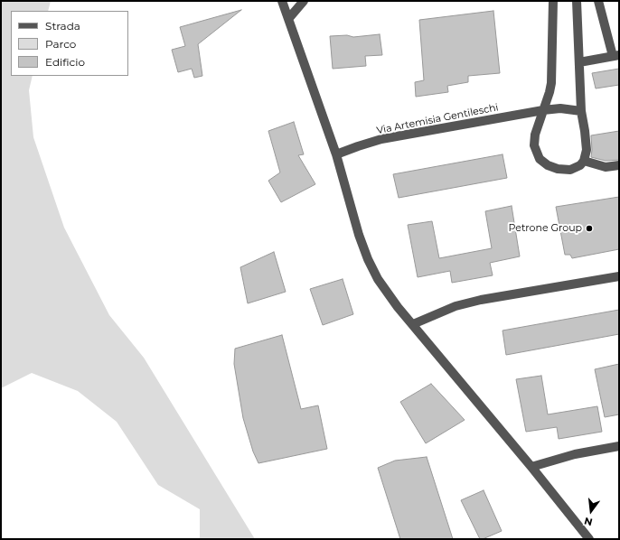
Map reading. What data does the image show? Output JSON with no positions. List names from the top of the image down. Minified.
{"streets":{"street":["Via Artemisia Gentileschi"]},"places":["Petrone Group"],"legend":["Strada","Parco","Edificio"],"north":"bottom"}
